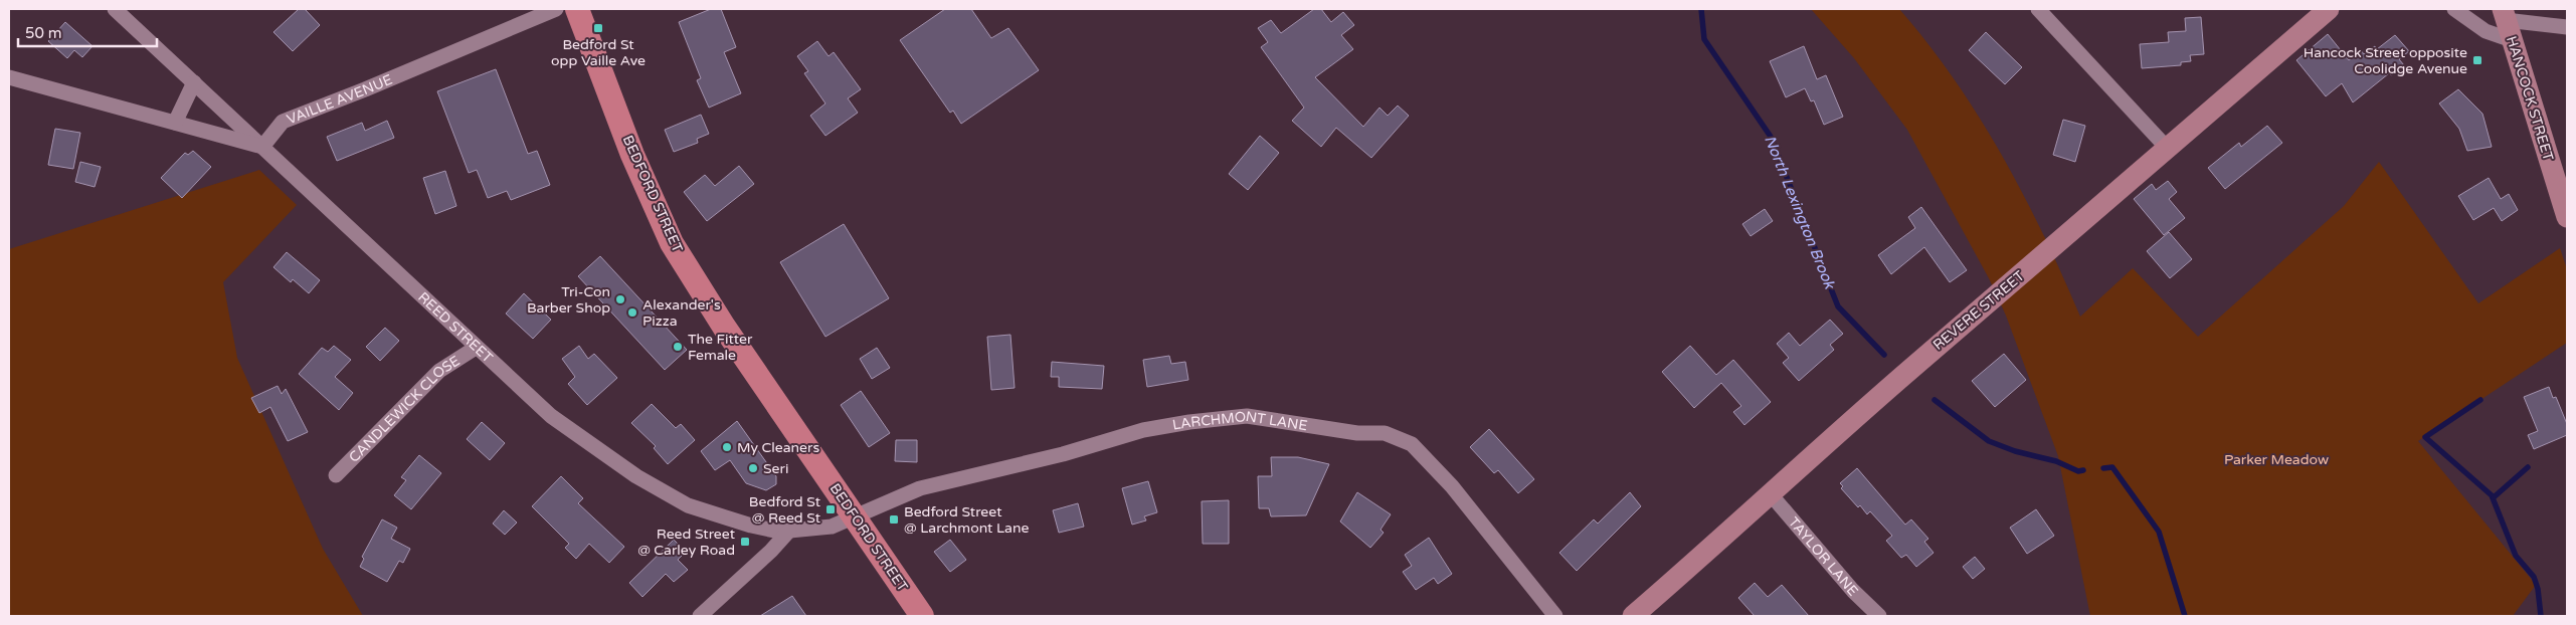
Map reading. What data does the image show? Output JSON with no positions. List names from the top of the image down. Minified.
{"streets":{"main road":["BEDFORD STREET"],"street":["HANCOCK STREET","VAILLE AVENUE","REVERE STREET","REED STREET","CANDLEWICK CLOSE","LARCHMONT LANE","TAYLOR LANE"]},"crossings":[["VAILLE AVENUE","REED STREET"],["BEDFORD STREET","REED STREET"],["BEDFORD STREET","LARCHMONT LANE"],["REVERE STREET","TAYLOR LANE"],["REED STREET","CANDLEWICK CLOSE"],["REED STREET","LARCHMONT LANE"]],"water":["North Lexington Brook"],"parks":["Parker Meadow"],"places":{"transit":["Bedford St opp Vaille Ave","Hancock Street opposite Coolidge Avenue","Bedford St @ Reed St","Bedford Street @ Larchmont Lane","Reed Street @ Carley Road"],"other":["Tri-Con Barber Shop","Alexander's Pizza","The Fitter Female","My Cleaners","Seri"]},"scale_bar":"50 m"}
